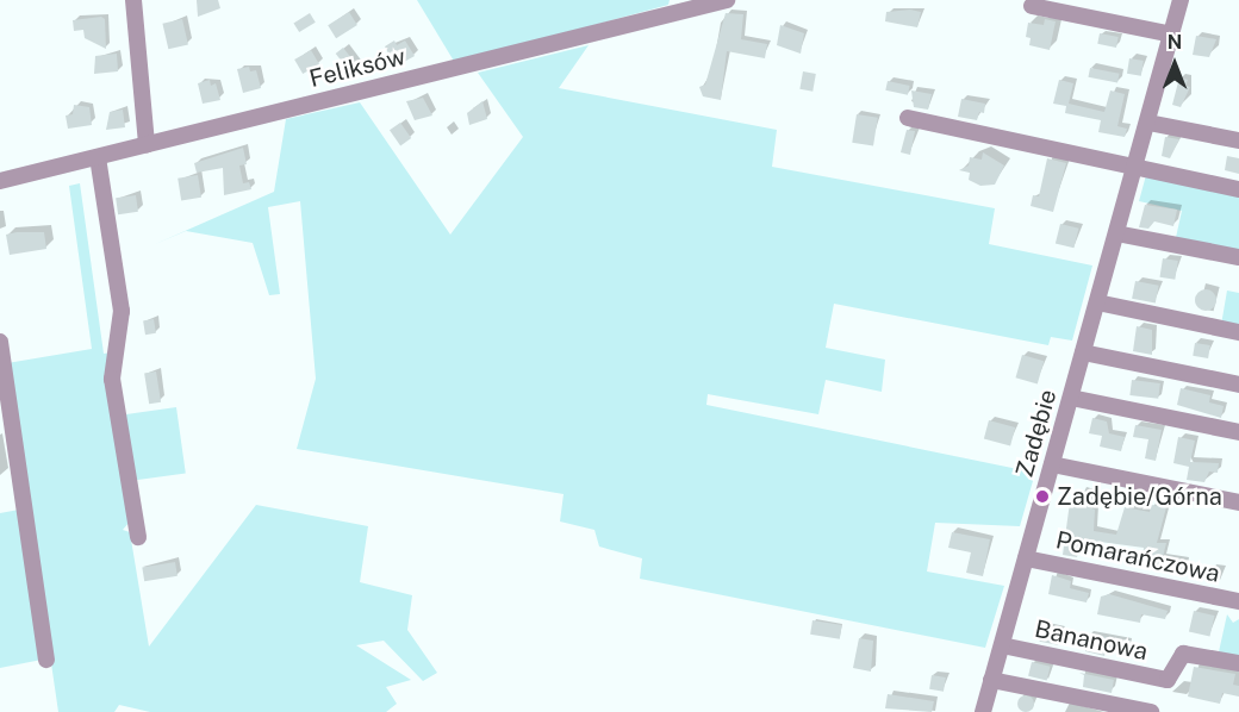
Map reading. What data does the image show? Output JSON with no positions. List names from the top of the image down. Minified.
{"streets":{"street":["Feliksów","Zadębie","Pomarańczowa","Bananowa"]},"crossings":[["Zadębie","Pomarańczowa"],["Zadębie","Bananowa"]],"places":["Zadębie/Górna"],"north":"top"}
